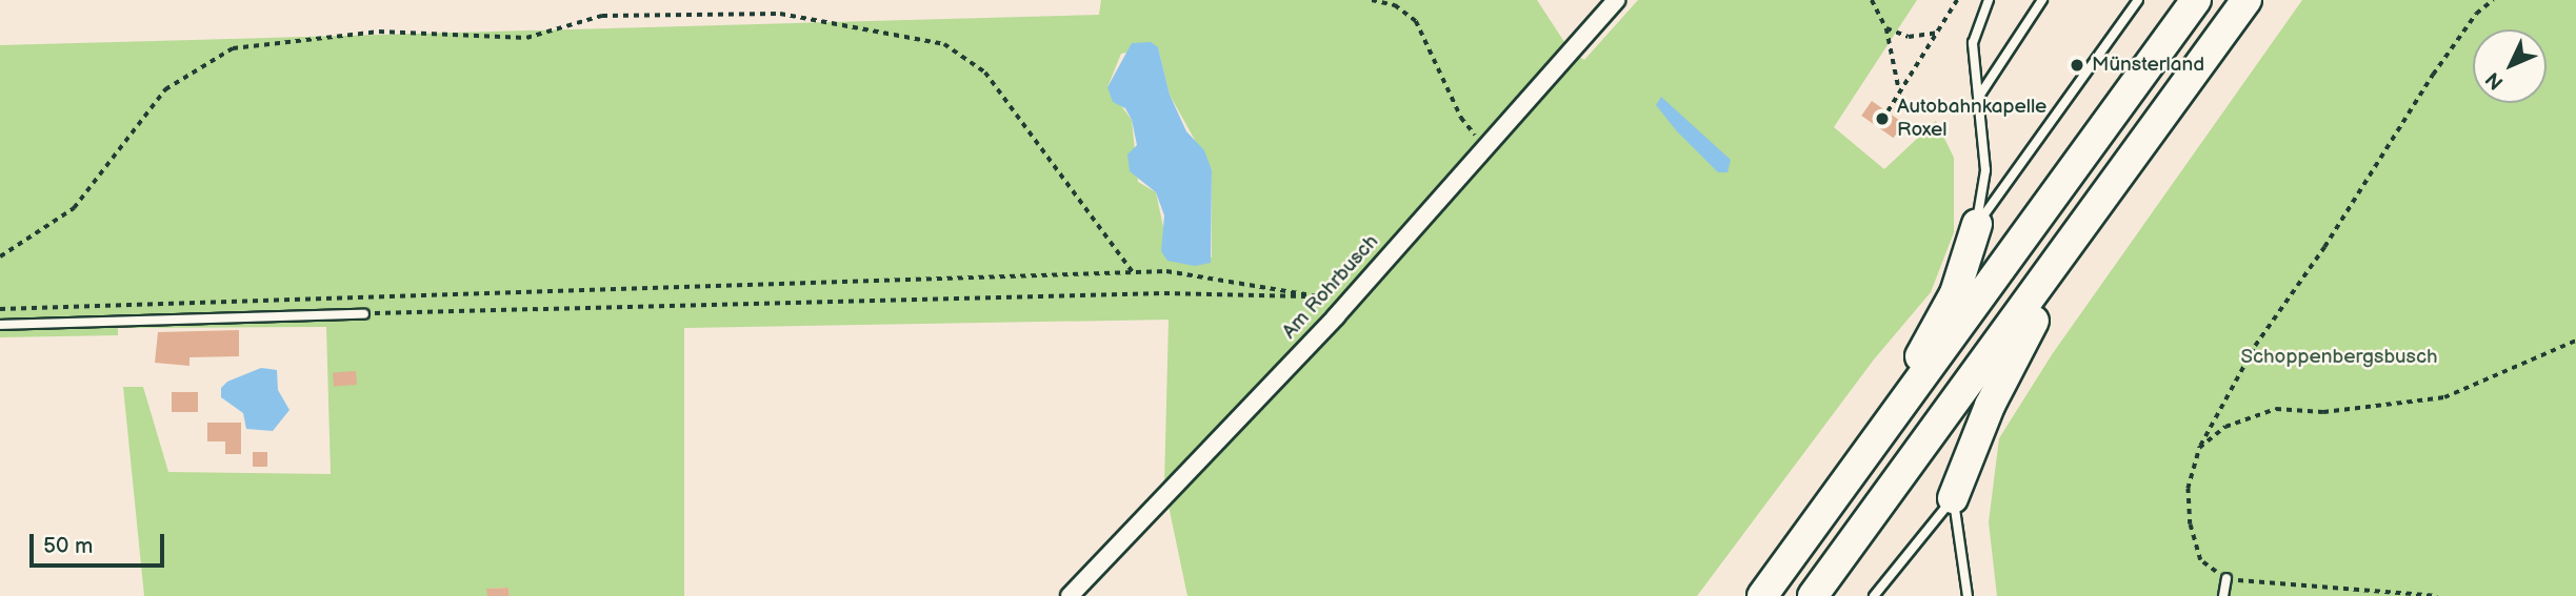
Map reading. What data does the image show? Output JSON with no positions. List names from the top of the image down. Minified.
{"streets":{"street":["Am Rohrbusch"]},"parks":["Schoppenbergsbusch"],"places":["Münsterland","Autobahnkapelle Roxel"],"scale_bar":"50 m","north":"bottom left"}
